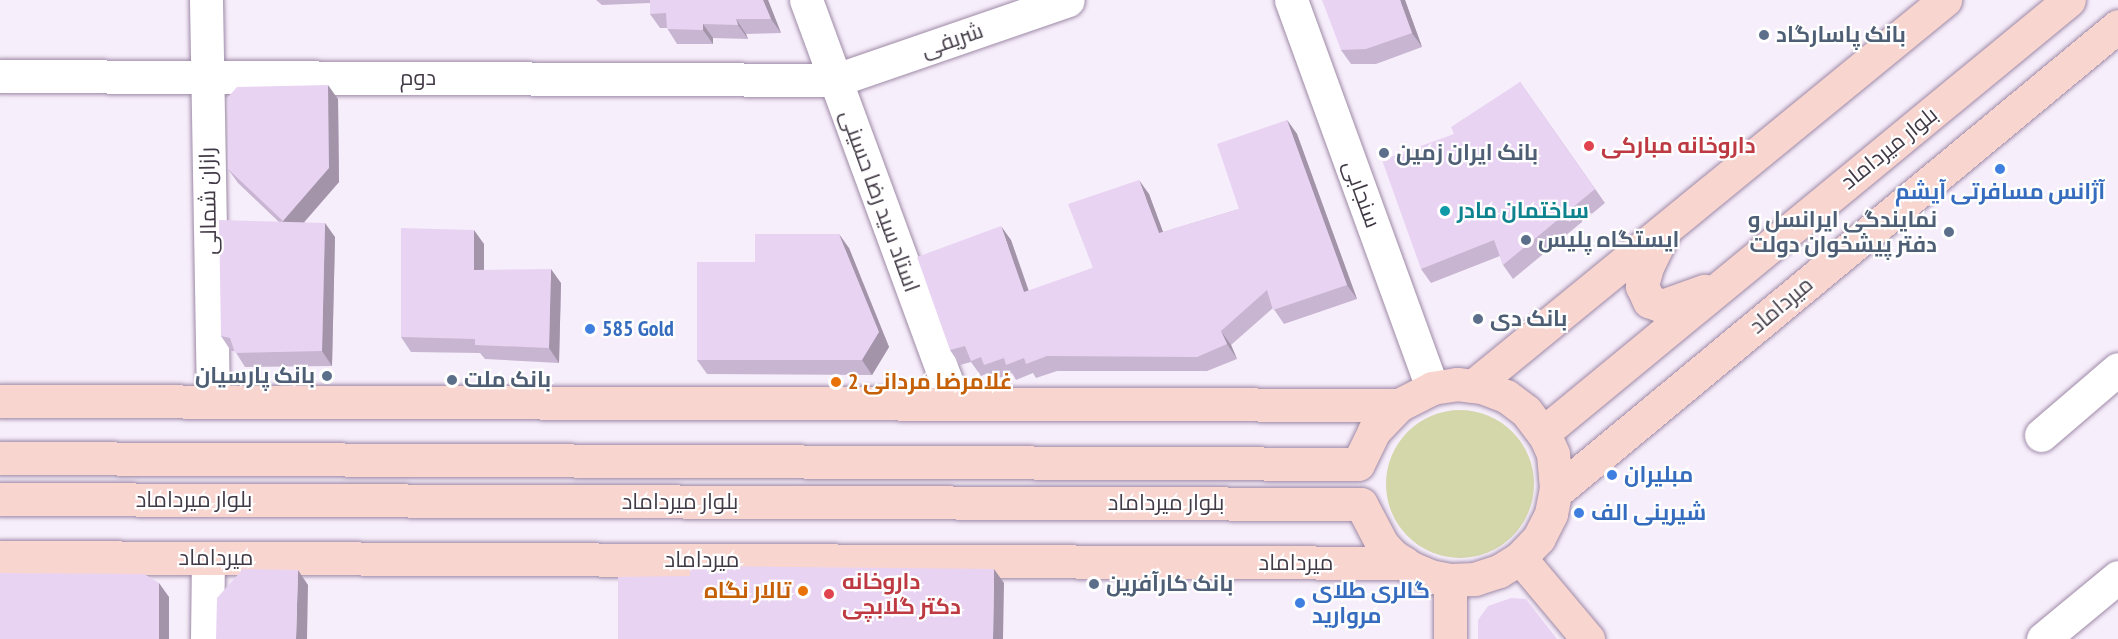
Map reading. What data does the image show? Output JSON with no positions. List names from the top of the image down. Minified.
{"streets":{"main road":["بلوار میرداماد","میرداماد"],"street":["شریفی","دوم","سنجابی","رازان شمالی","استاد سید رضا حسینی"]},"crossings":[["شریفی","دوم"],["شریفی","استاد سید رضا حسینی"],["دوم","رازان شمالی"],["دوم","استاد سید رضا حسینی"],["بلوار میرداماد","میرداماد"]],"places":["بانک پاسارگاد","داروخانه مبارکی","بانک ایران زمین","آژانس مسافرتی آیشم","ساختمان مادر","نمایندگی ایرانسل و دفتر پیشخوان دولت","ایستگاه پلیس","بانک دی","585 Gold","بانک پارسیان","بانک ملت","غلامرضا مردانی 2","مبلیران","شیرینی الف","بانک کارآفرین","تالار نگاه","داروخانه دکتر گلابچی","گالری طلای مروارید"]}
